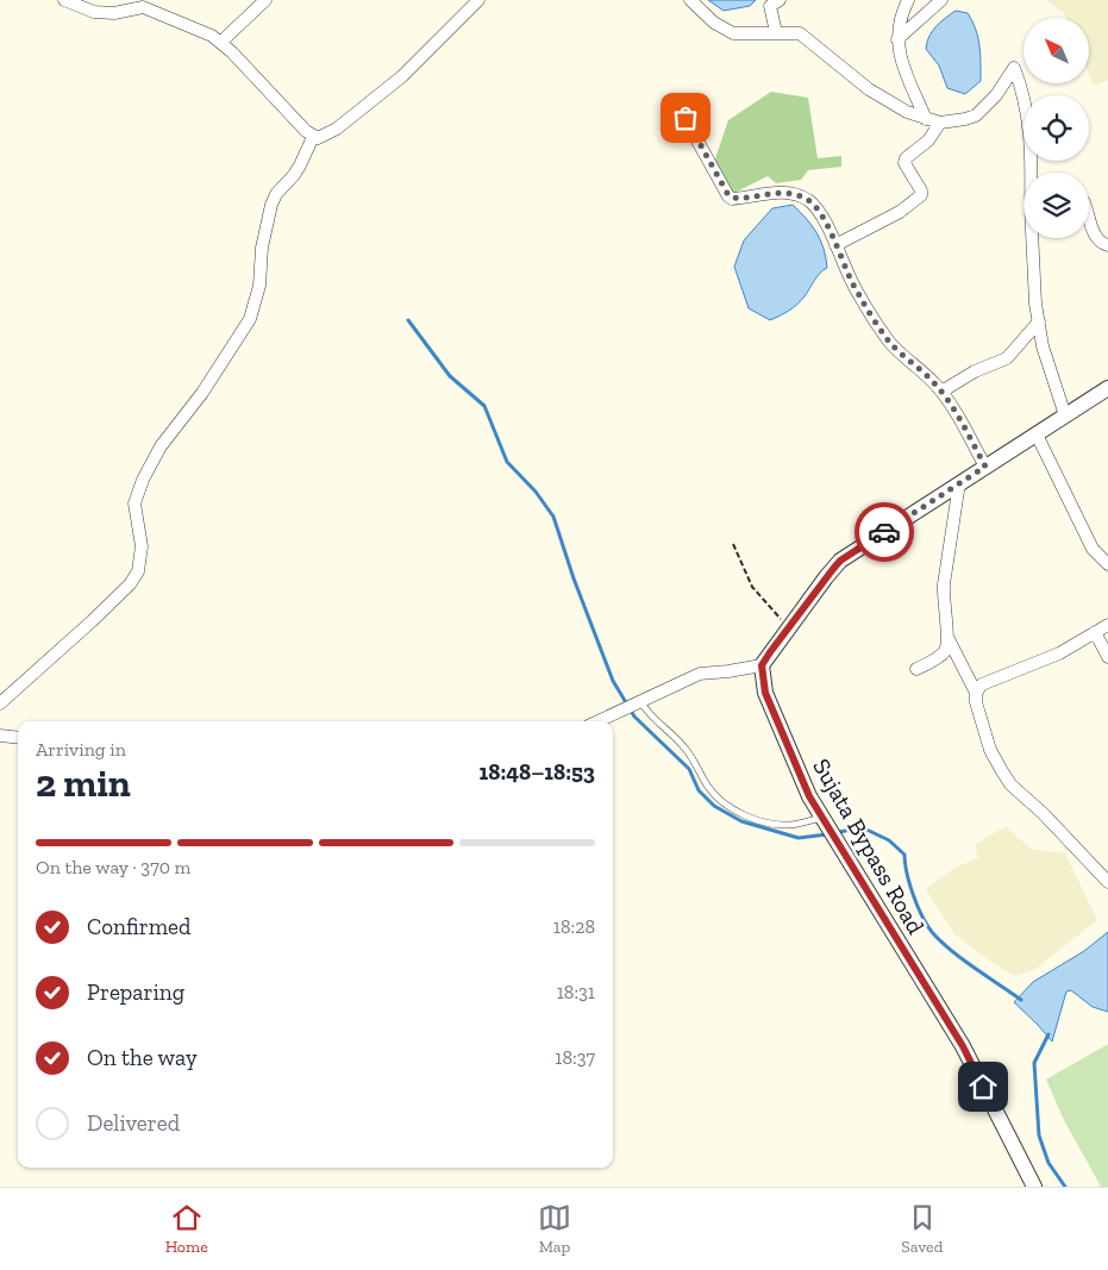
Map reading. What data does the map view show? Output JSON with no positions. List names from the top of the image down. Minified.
{"streets":{"street":["Sujata Bypass Road"]},"north":"top left","page":{"heading":["2 min","Arriving in","18:48–18:53"],"bar":"On the way · 370 m","list":[["Confirmed","18:28"],["Preparing","18:31"],["On the way","18:37"],"Delivered"],"tabs":["Home","Map","Saved"]}}
